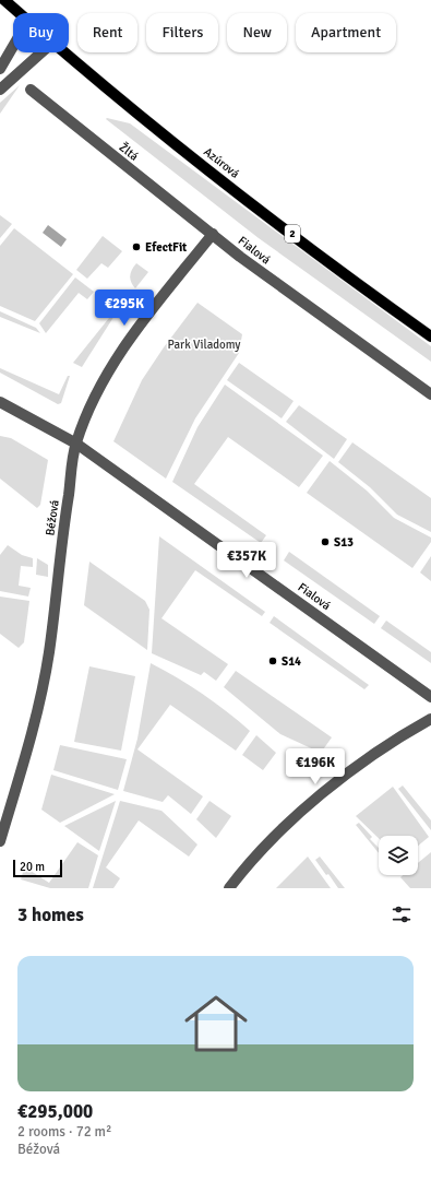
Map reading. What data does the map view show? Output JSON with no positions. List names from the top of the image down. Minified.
{"streets":{"main road":["Azúrová","2"],"street":["Žltá","Fialová","Béžová"]},"crossings":[["Žltá","Fialová"],["Žltá","Béžová"],["Fialová","Béžová"]],"parks":["Park Viladomy"],"places":["EfectFit","S13","S14"],"scale_bar":"20 m","page":{"chip":["Buy","Rent","Filters","New","Apartment"],"price":["€295K","€357K","€196K"],"scale":"20 m","heading":"3 homes","list":[{"name":"€295,000","note":"2 rooms · 72 m² · Béžová"}]}}
